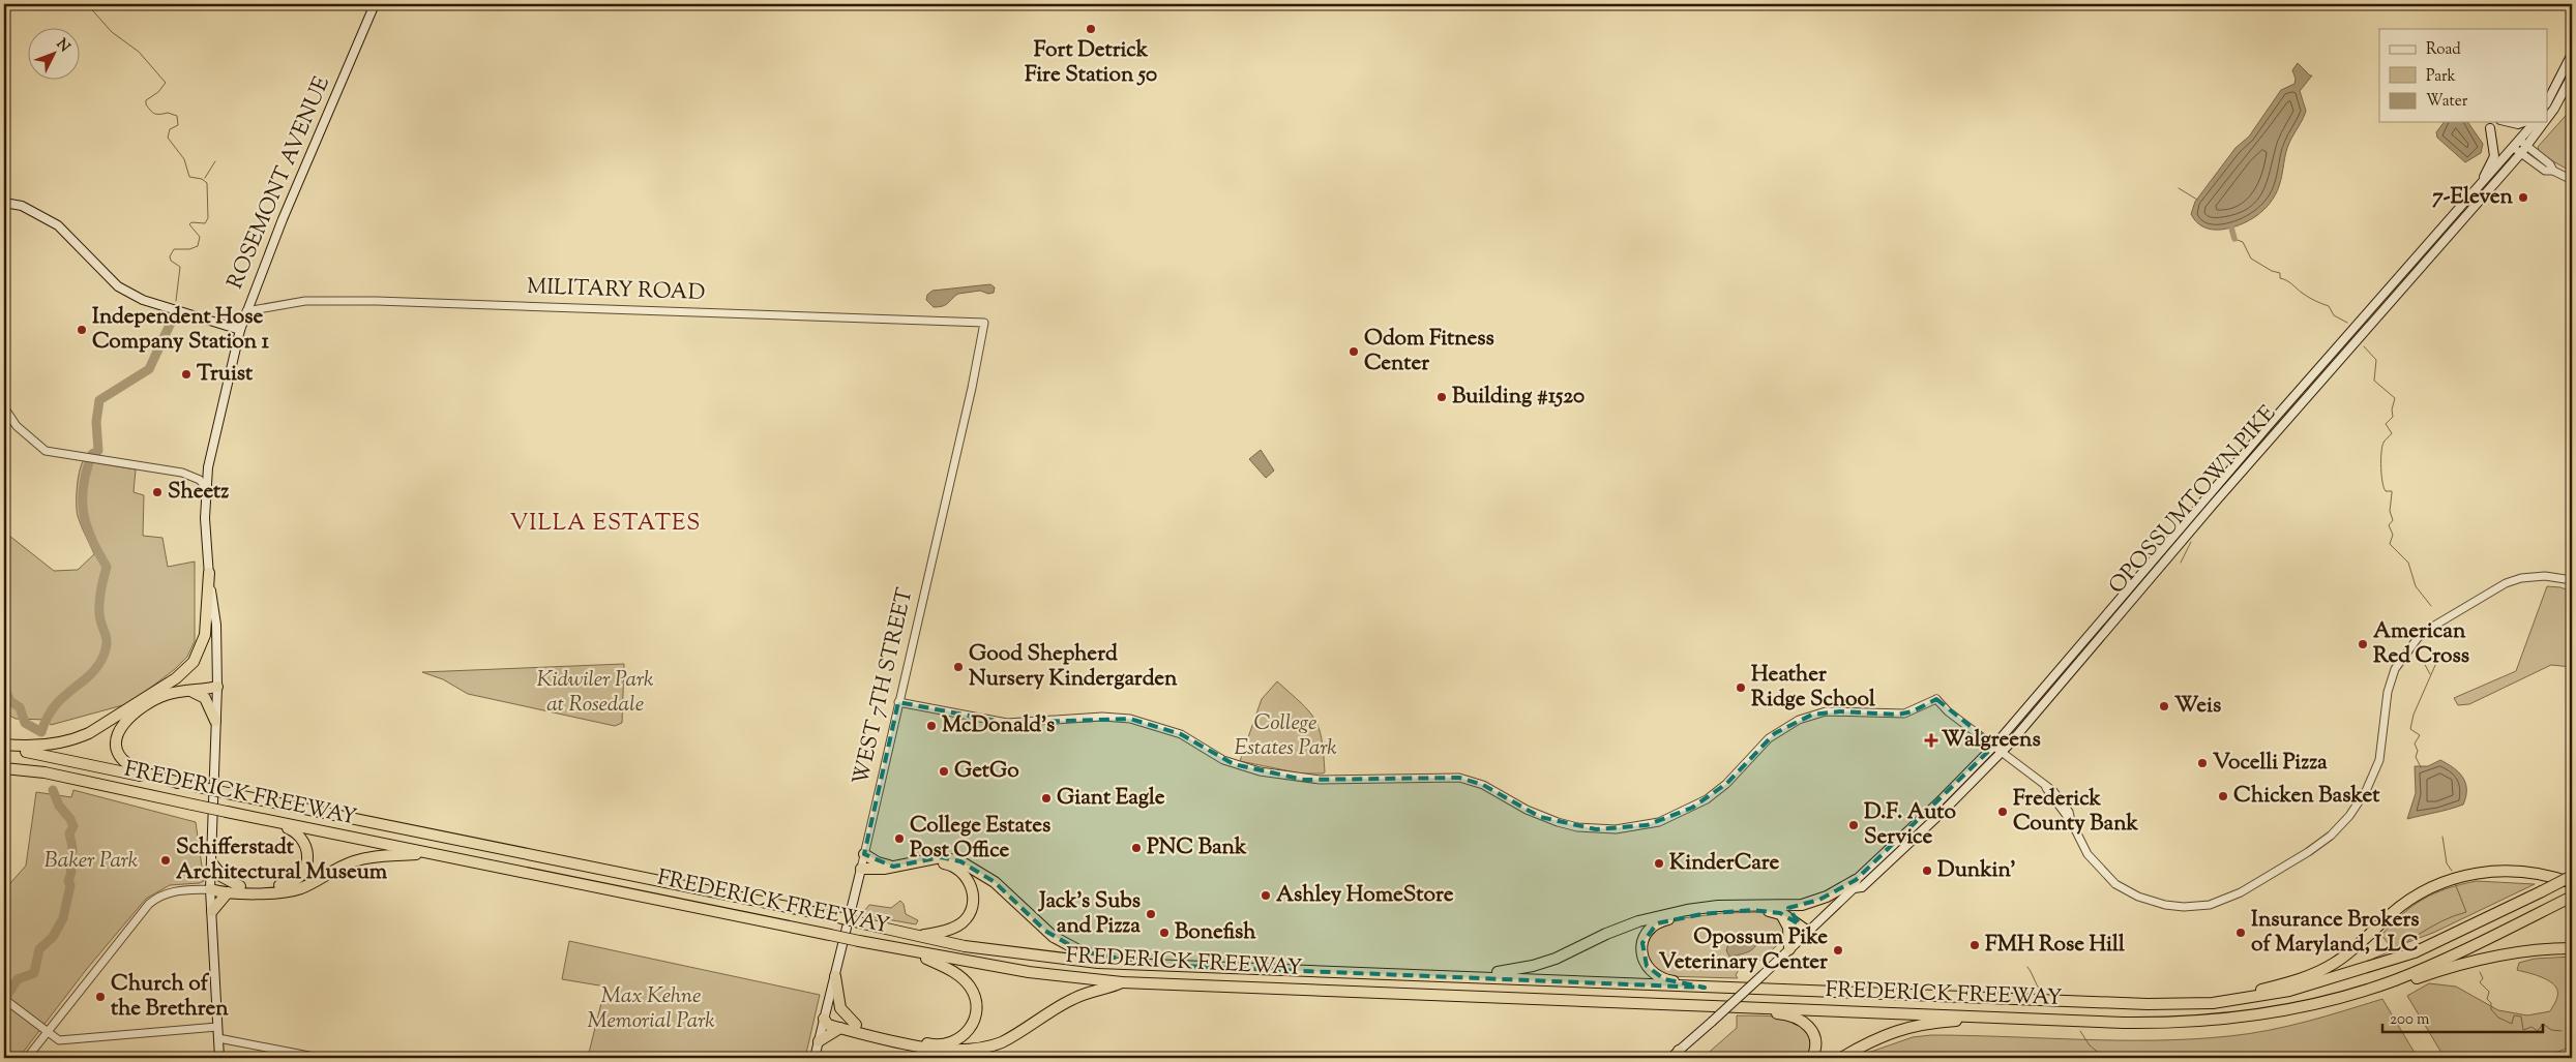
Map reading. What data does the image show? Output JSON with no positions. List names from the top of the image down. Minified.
{"streets":{"highway":["FREDERICK FREEWAY"],"main road":["ROSEMONT AVENUE","OPOSSUMTOWN PIKE","WEST 7TH STREET"],"street":["MILITARY ROAD"]},"crossings":[["ROSEMONT AVENUE","MILITARY ROAD"],["MILITARY ROAD","WEST 7TH STREET"]],"districts":["VILLA ESTATES"],"parks":["Kidwiler Park at Rosedale","College Estates Park","Baker Park","Max Kehne Memorial Park"],"places":{"other":["Fort Detrick Fire Station 50","7-Eleven","Independent Hose Company Station 1","Odom Fitness Center","Truist","Building #1520","Sheetz","American Red Cross","Good Shepherd Nursery Kindergarden","Heather Ridge School","Weis","McDonald's","Vocelli Pizza","GetGo","Chicken Basket","Giant Eagle","Frederick County Bank","D.F. Auto Service","College Estates Post Office","PNC Bank","Schifferstadt Architectural Museum","KinderCare","Dunkin'","Ashley HomeStore","Jack's Subs and Pizza","Bonefish","Insurance Brokers of Maryland, LLC","FMH Rose Hill","Opossum Pike Veterinary Center","Church of the Brethren"],"health":["Walgreens"]},"legend":["Road","Park","Water"],"scale_bar":"200 m","north":"top right"}
